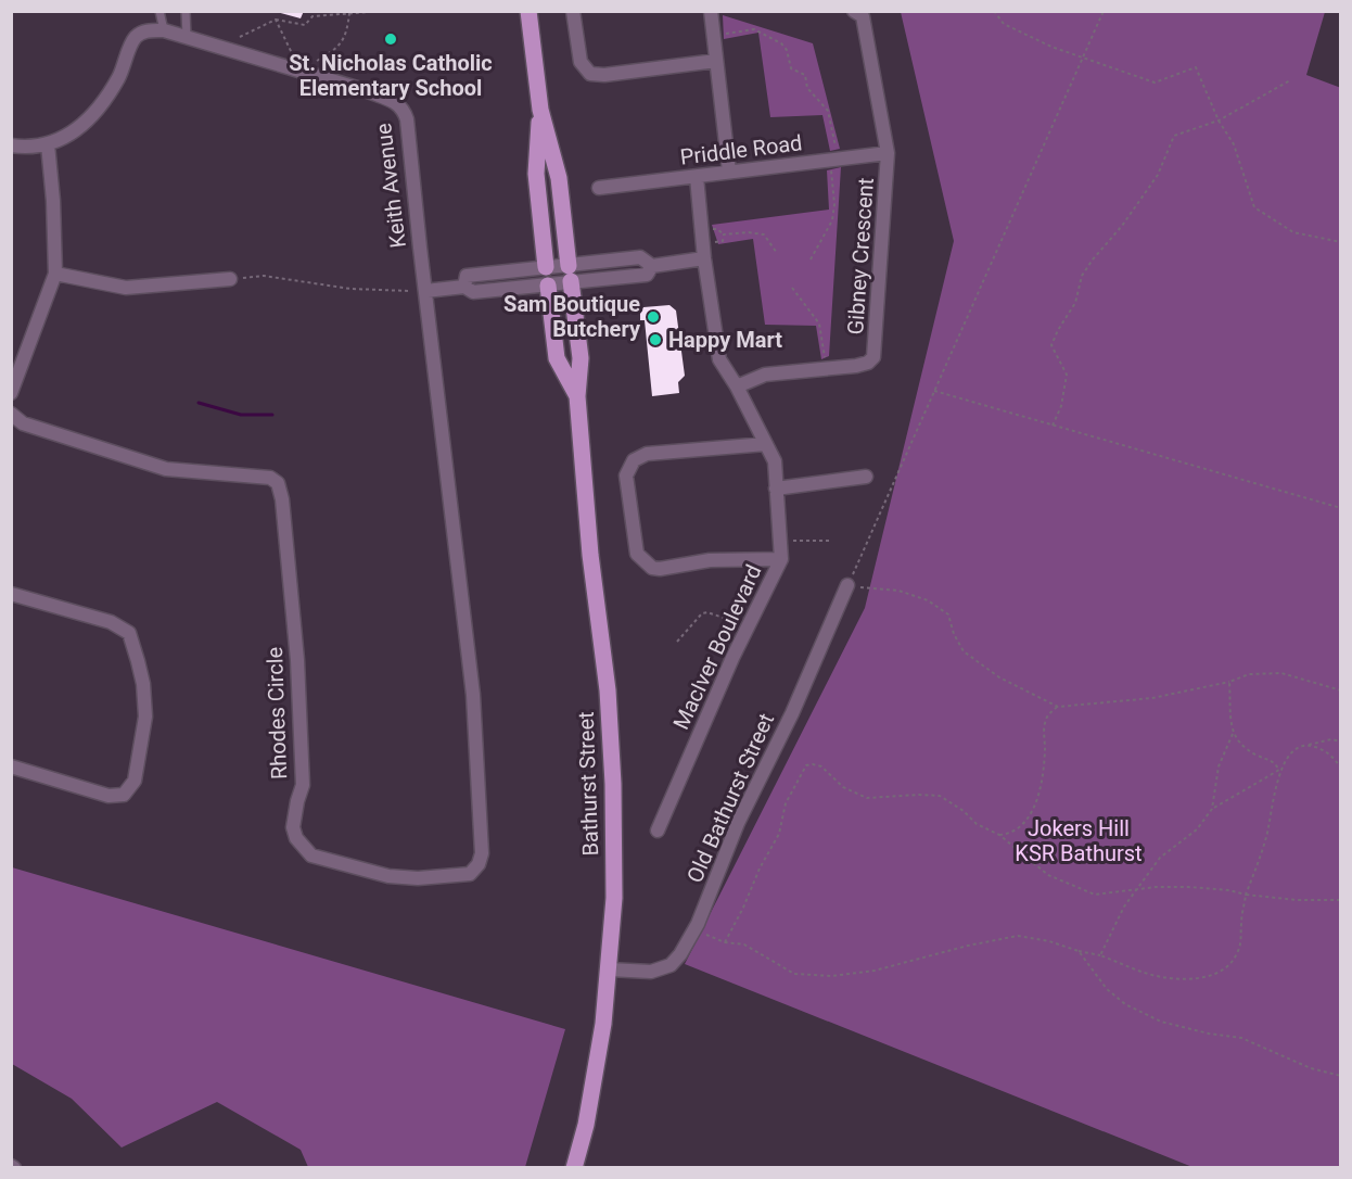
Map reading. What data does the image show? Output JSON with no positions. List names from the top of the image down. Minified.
{"streets":{"main road":["Bathurst Street"],"street":["Priddle Road","Keith Avenue","Gibney Crescent","MacIver Boulevard","Rhodes Circle","Old Bathurst Street"]},"crossings":[["Priddle Road","Gibney Crescent"],["Priddle Road","MacIver Boulevard"],["Keith Avenue","Rhodes Circle"],["Gibney Crescent","MacIver Boulevard"],["Bathurst Street","Old Bathurst Street"]],"parks":["Jokers Hill KSR Bathurst"],"places":["St. Nicholas Catholic Elementary School","Sam Boutique Butchery","Happy Mart"]}
